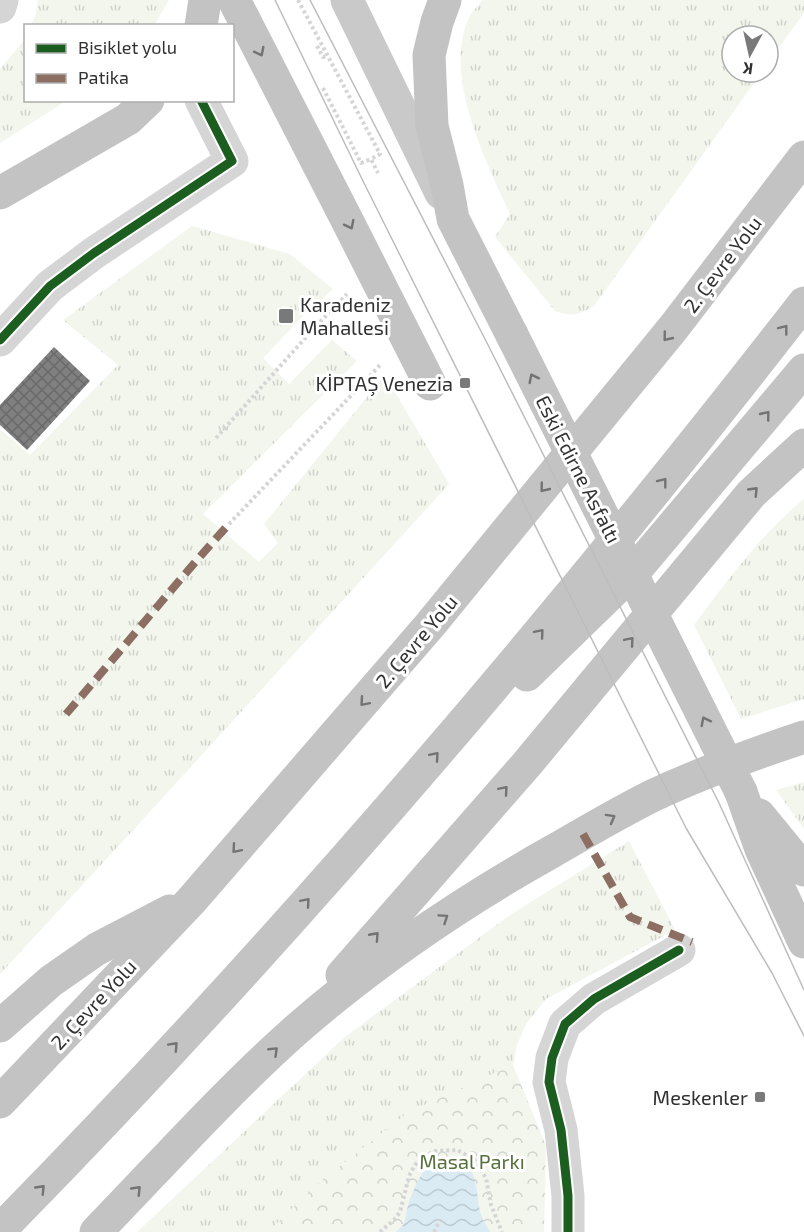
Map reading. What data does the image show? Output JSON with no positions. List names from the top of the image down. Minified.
{"streets":{"highway":["2. Çevre Yolu","Eski Edirne Asfaltı"]},"one_way":["Eski Edirne Asfaltı"],"parks":["Masal Parkı"],"places":{"transit":["Karadeniz Mahallesi","KİPTAŞ Venezia","Meskenler"]},"legend":["Bisiklet yolu","Patika"],"north":"bottom"}
